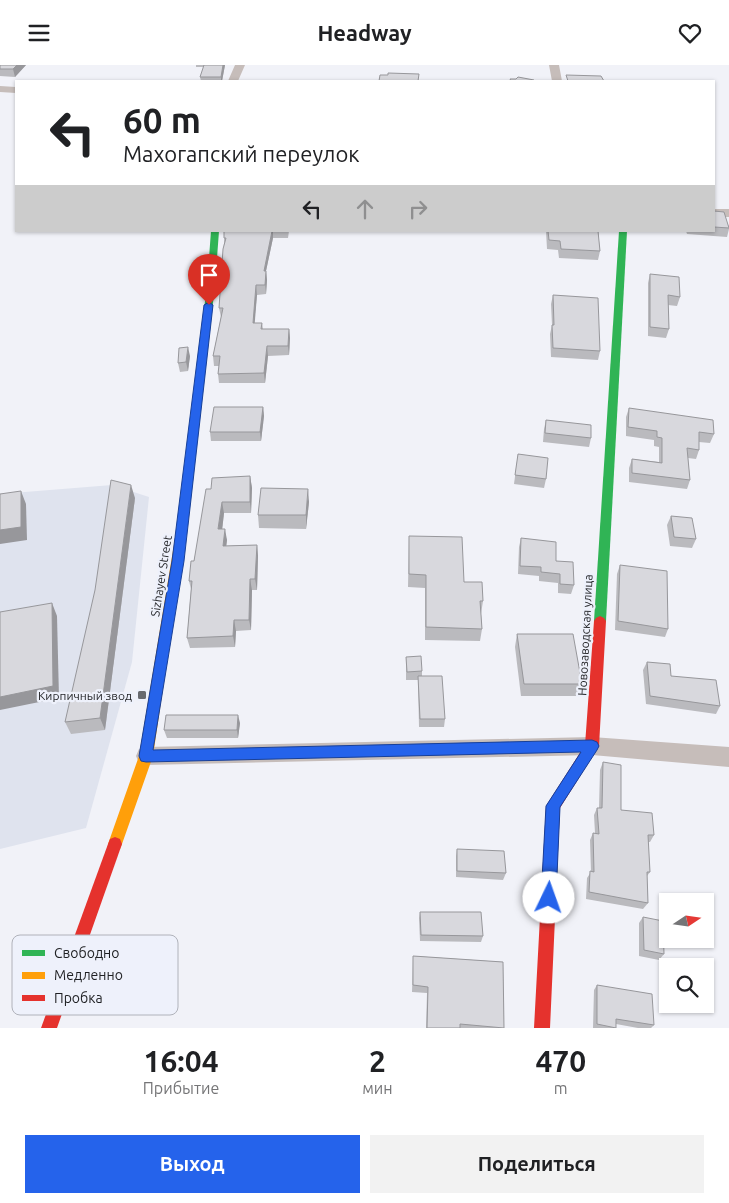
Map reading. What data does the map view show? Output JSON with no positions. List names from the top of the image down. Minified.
{"streets":{"street":["Sizhayev Street","Новозаводская улица"]},"places":{"transit":["Кирпичный звод"]},"legend":["Свободно","Медленно","Пробка"],"north":"right","page":{"header":"Headway","turn":["60 m","Махогапский переулок"],"eta":["16:04","Прибытие","2","мин","470","m"],"buttons":["Выход","Поделиться"]}}
